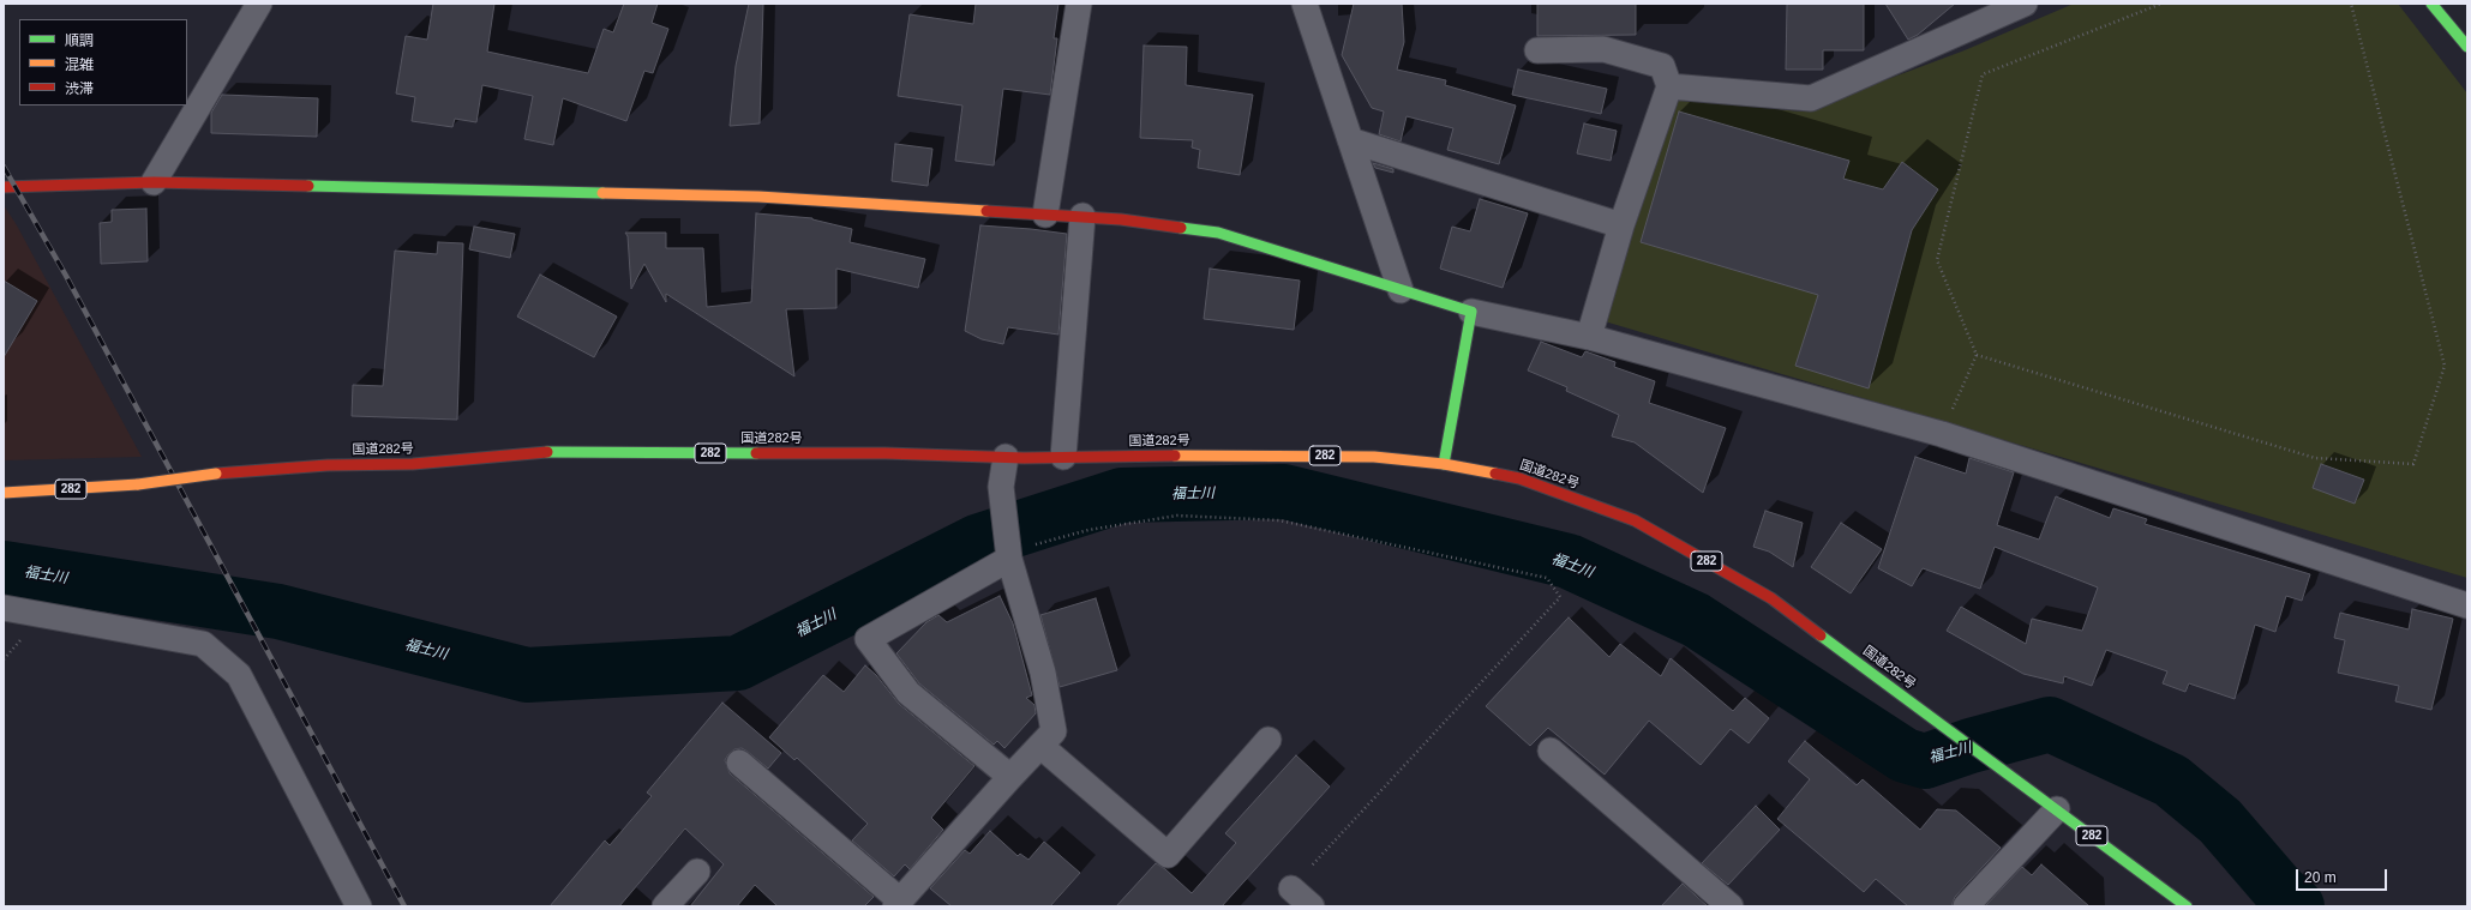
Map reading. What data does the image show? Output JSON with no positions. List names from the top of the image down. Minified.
{"streets":{"main road":["国道282号","282"]},"water":["福士川"],"legend":["順調","混雑","渋滞"],"scale_bar":"20 m"}
